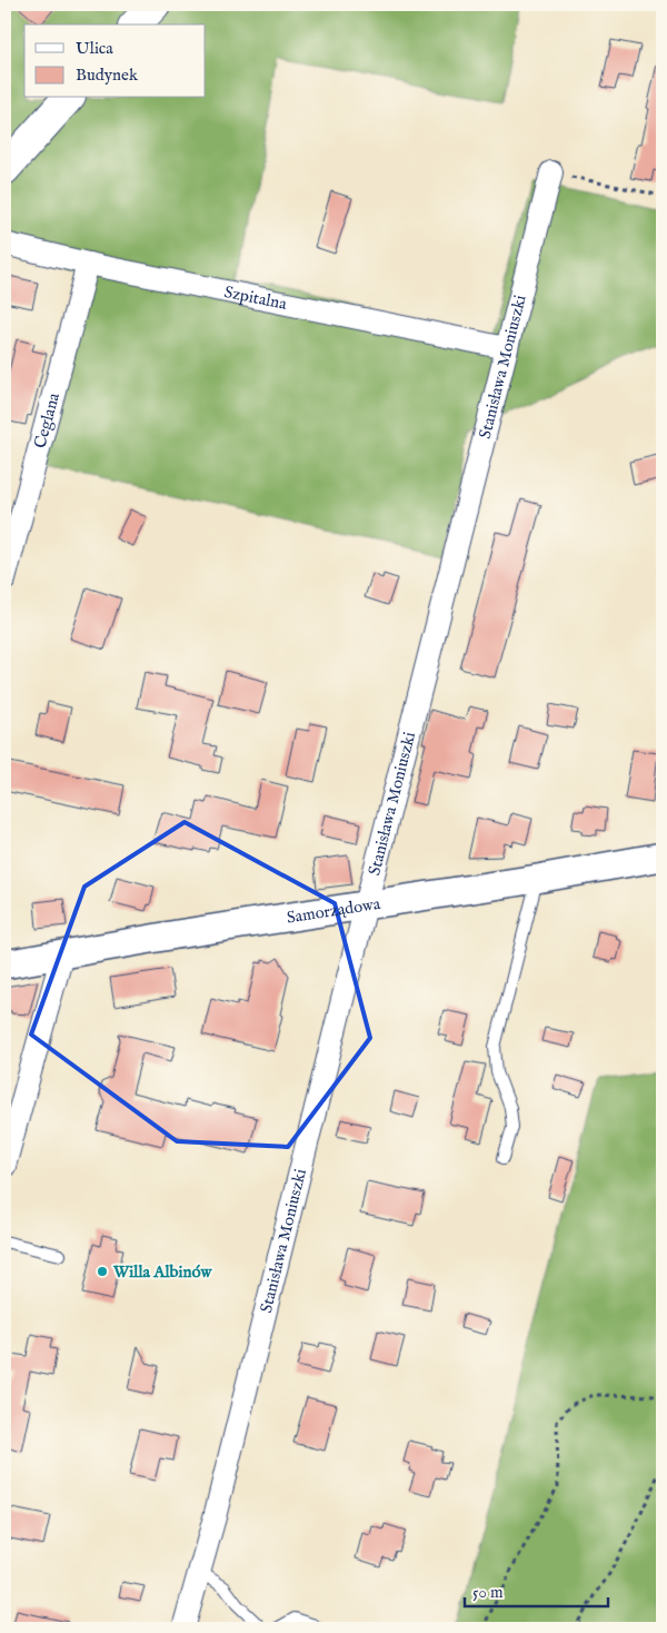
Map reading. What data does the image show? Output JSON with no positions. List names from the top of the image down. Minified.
{"streets":{"street":["Szpitalna","Stanisława Moniuszki","Ceglana","Samorządowa"]},"crossings":[["Szpitalna","Stanisława Moniuszki"],["Szpitalna","Ceglana"],["Stanisława Moniuszki","Samorządowa"]],"places":["Willa Albinów"],"legend":["Ulica","Budynek"],"scale_bar":"50 m"}
